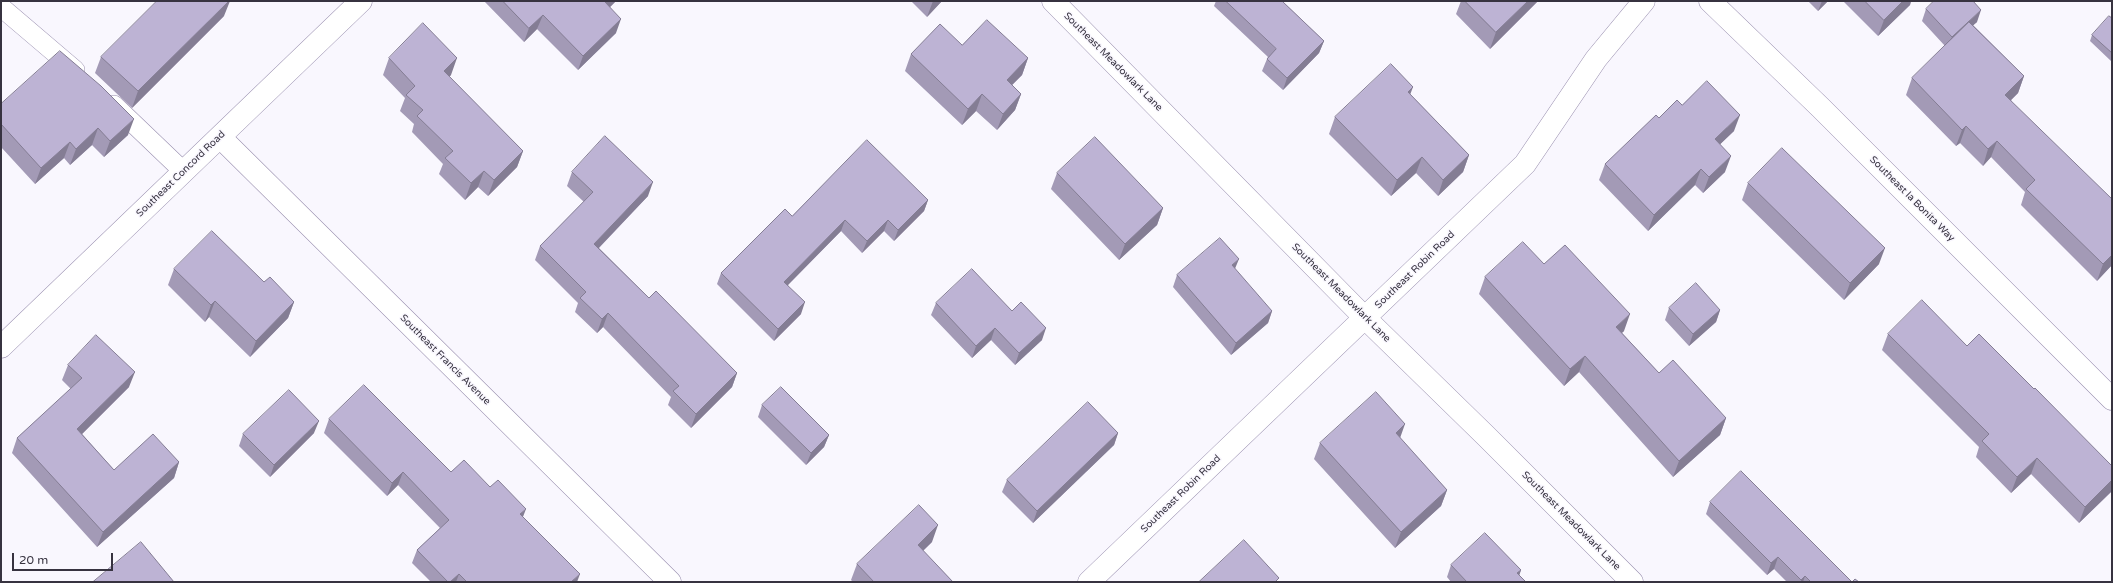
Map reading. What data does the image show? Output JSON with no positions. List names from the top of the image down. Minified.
{"streets":{"street":["Southeast Meadowlark Lane","Southeast Concord Road","Southeast la Bonita Way","Southeast Robin Road","Southeast Francis Avenue"]},"crossings":[["Southeast Meadowlark Lane","Southeast Robin Road"],["Southeast Concord Road","Southeast Francis Avenue"]],"scale_bar":"20 m"}
